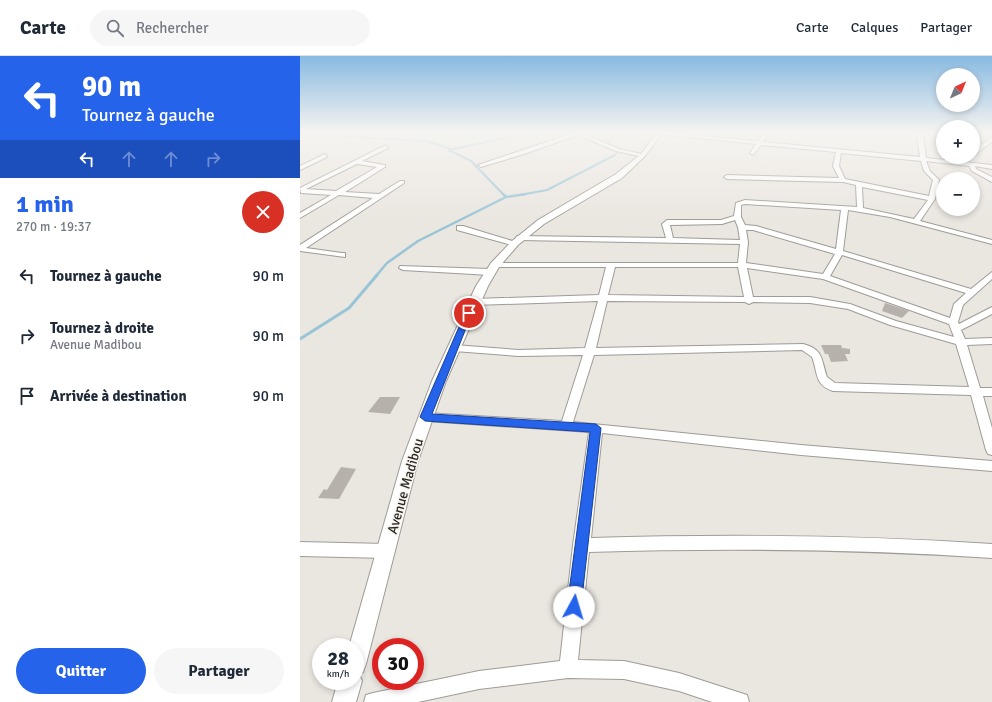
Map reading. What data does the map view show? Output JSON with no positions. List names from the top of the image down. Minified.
{"streets":{"street":["Avenue Madibou"]},"north":"top right","page":{"header":"Carte","search":"Rechercher","nav":["Carte","Calques","Partager"],"turn":["90 m","Tournez à gauche"],"map_buttons":["+","−"],"heading":["1 min","270 m · 19:37"],"list":[{"name":"Tournez à gauche","value":"90 m"},{"name":"Tournez à droite","note":"Avenue Madibou","value":"90 m"},{"name":"Arrivée à destination","value":"90 m"}],"speed":"28 km/h","limit":"30","buttons":["Quitter","Partager"]}}
